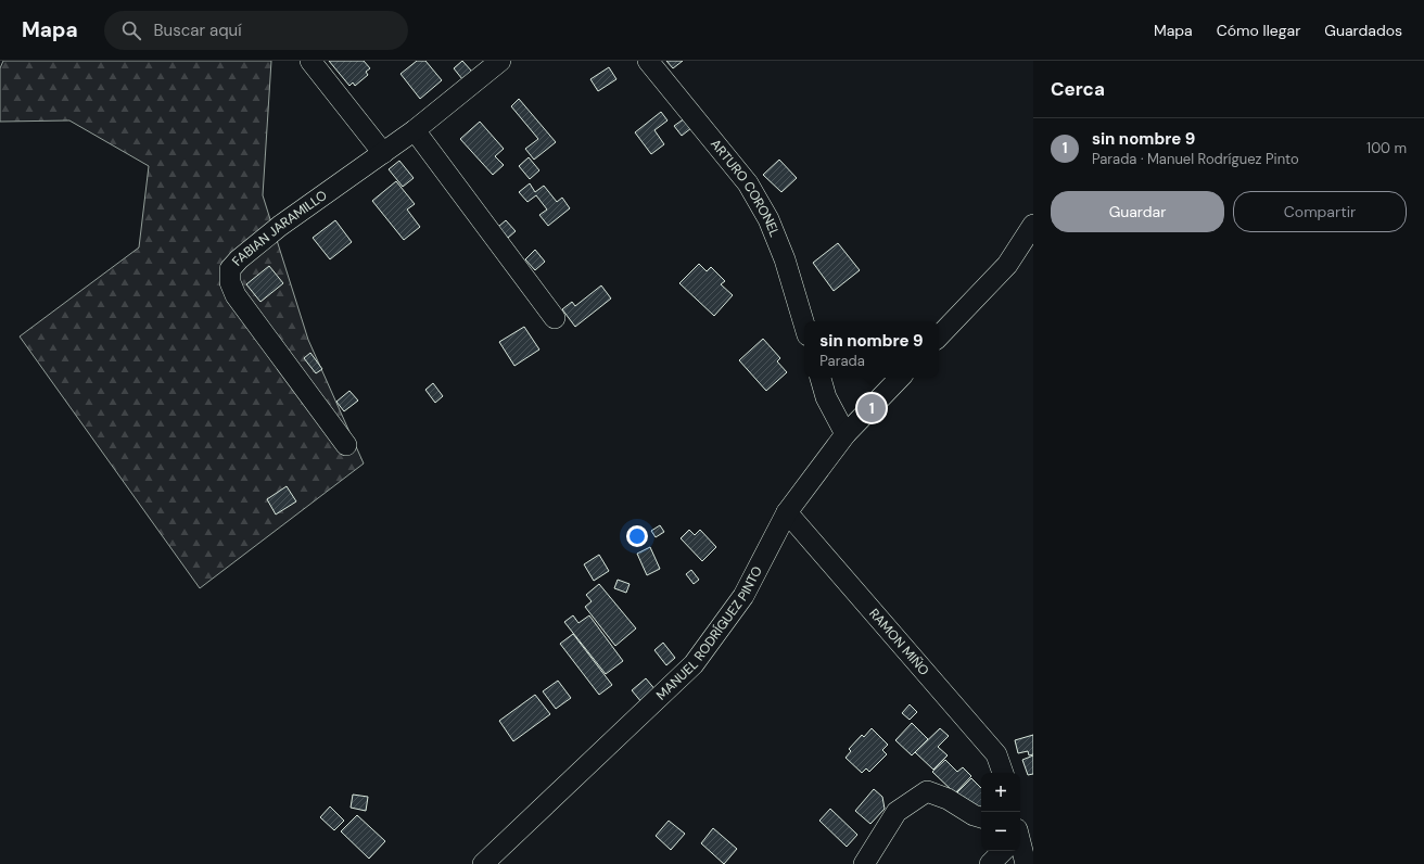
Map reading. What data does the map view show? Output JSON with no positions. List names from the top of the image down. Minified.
{"streets":{"street":["ARTURO CORONEL","FABIAN JARAMILLO","MANUEL RODRÍGUEZ PINTO","RAMON MIÑO"]},"crossings":[["MANUEL RODRÍGUEZ PINTO","RAMON MIÑO"]],"page":{"header":"Mapa","search":"Buscar aquí","nav":["Mapa","Cómo llegar","Guardados"],"heading":"Cerca","list":[{"mark":"1","name":"sin nombre 9","note":"Parada · Manuel Rodríguez Pinto","value":"100 m"}],"buttons":["Guardar","Compartir"],"popup":["sin nombre 9","Parada"],"pins":"1","map_buttons":["+","−"]}}
